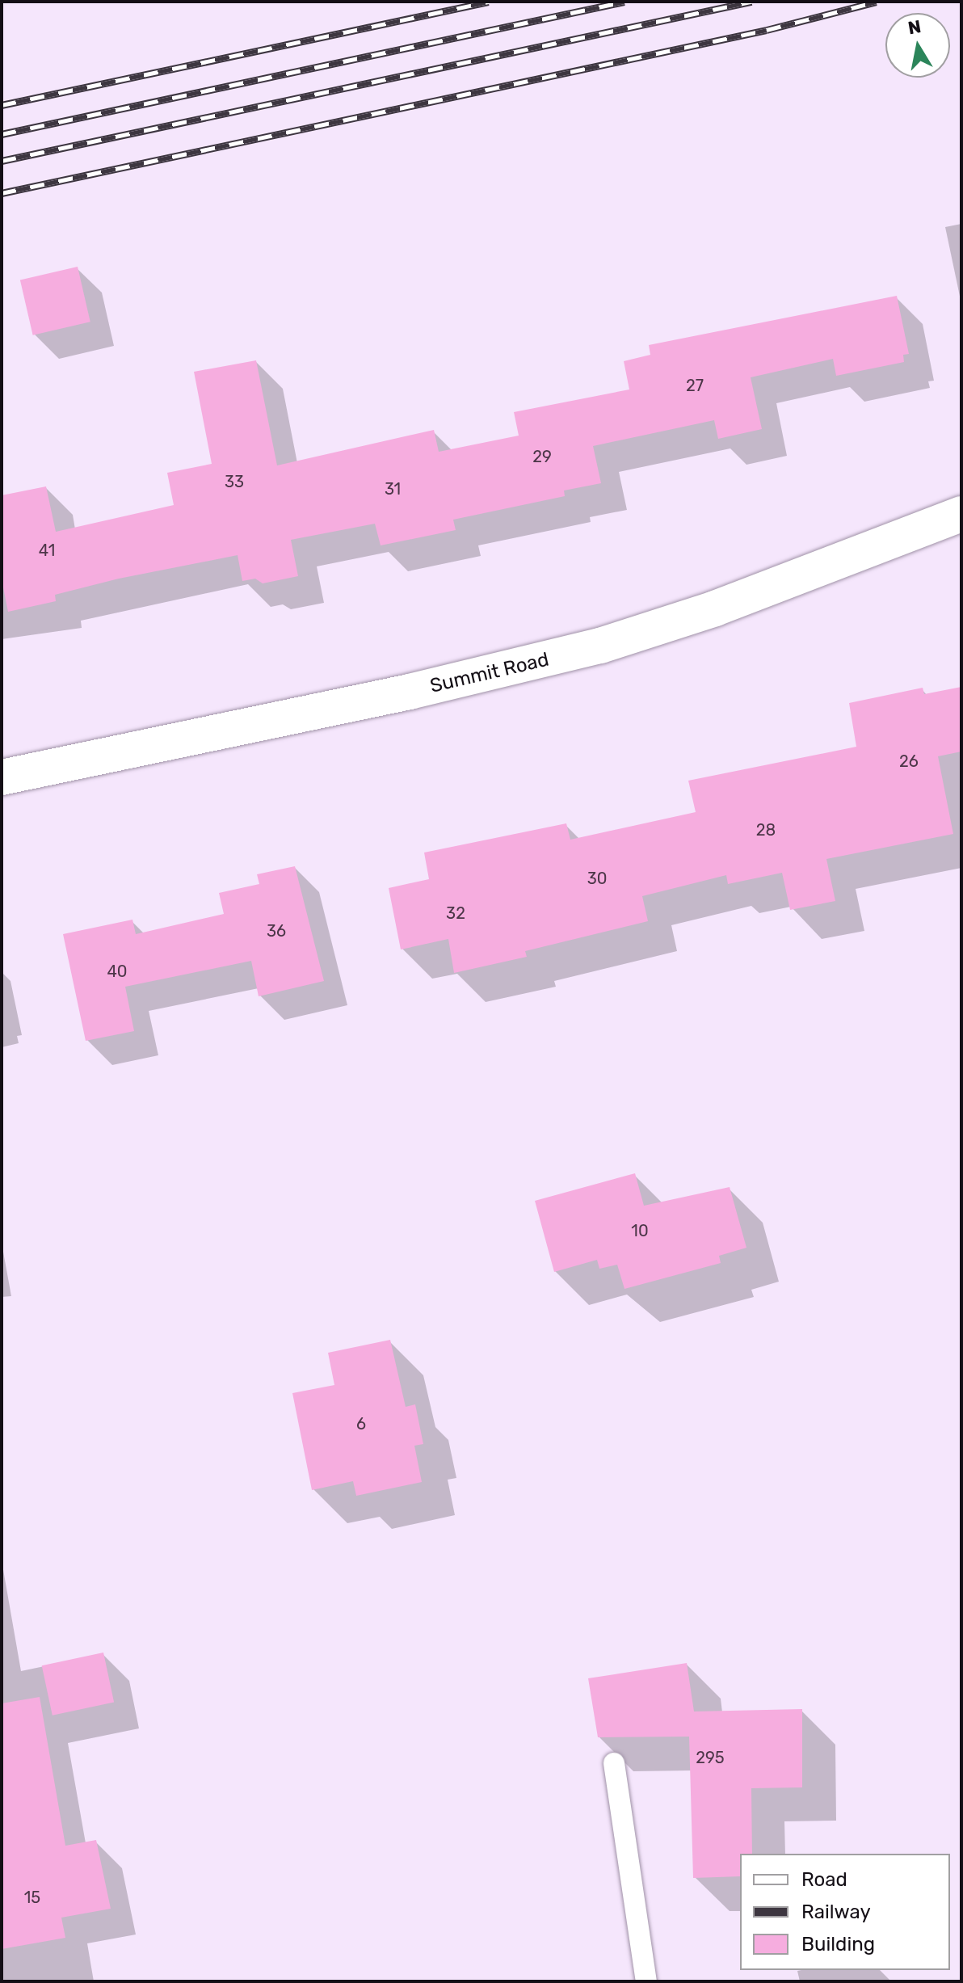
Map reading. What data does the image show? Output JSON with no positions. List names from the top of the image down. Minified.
{"streets":{"street":["Summit Road"]},"house_numbers":["27","29","33","31","41","26","28","30","32","36","40","10","6","295","15"],"legend":["Road","Railway","Building"],"north":"top"}
